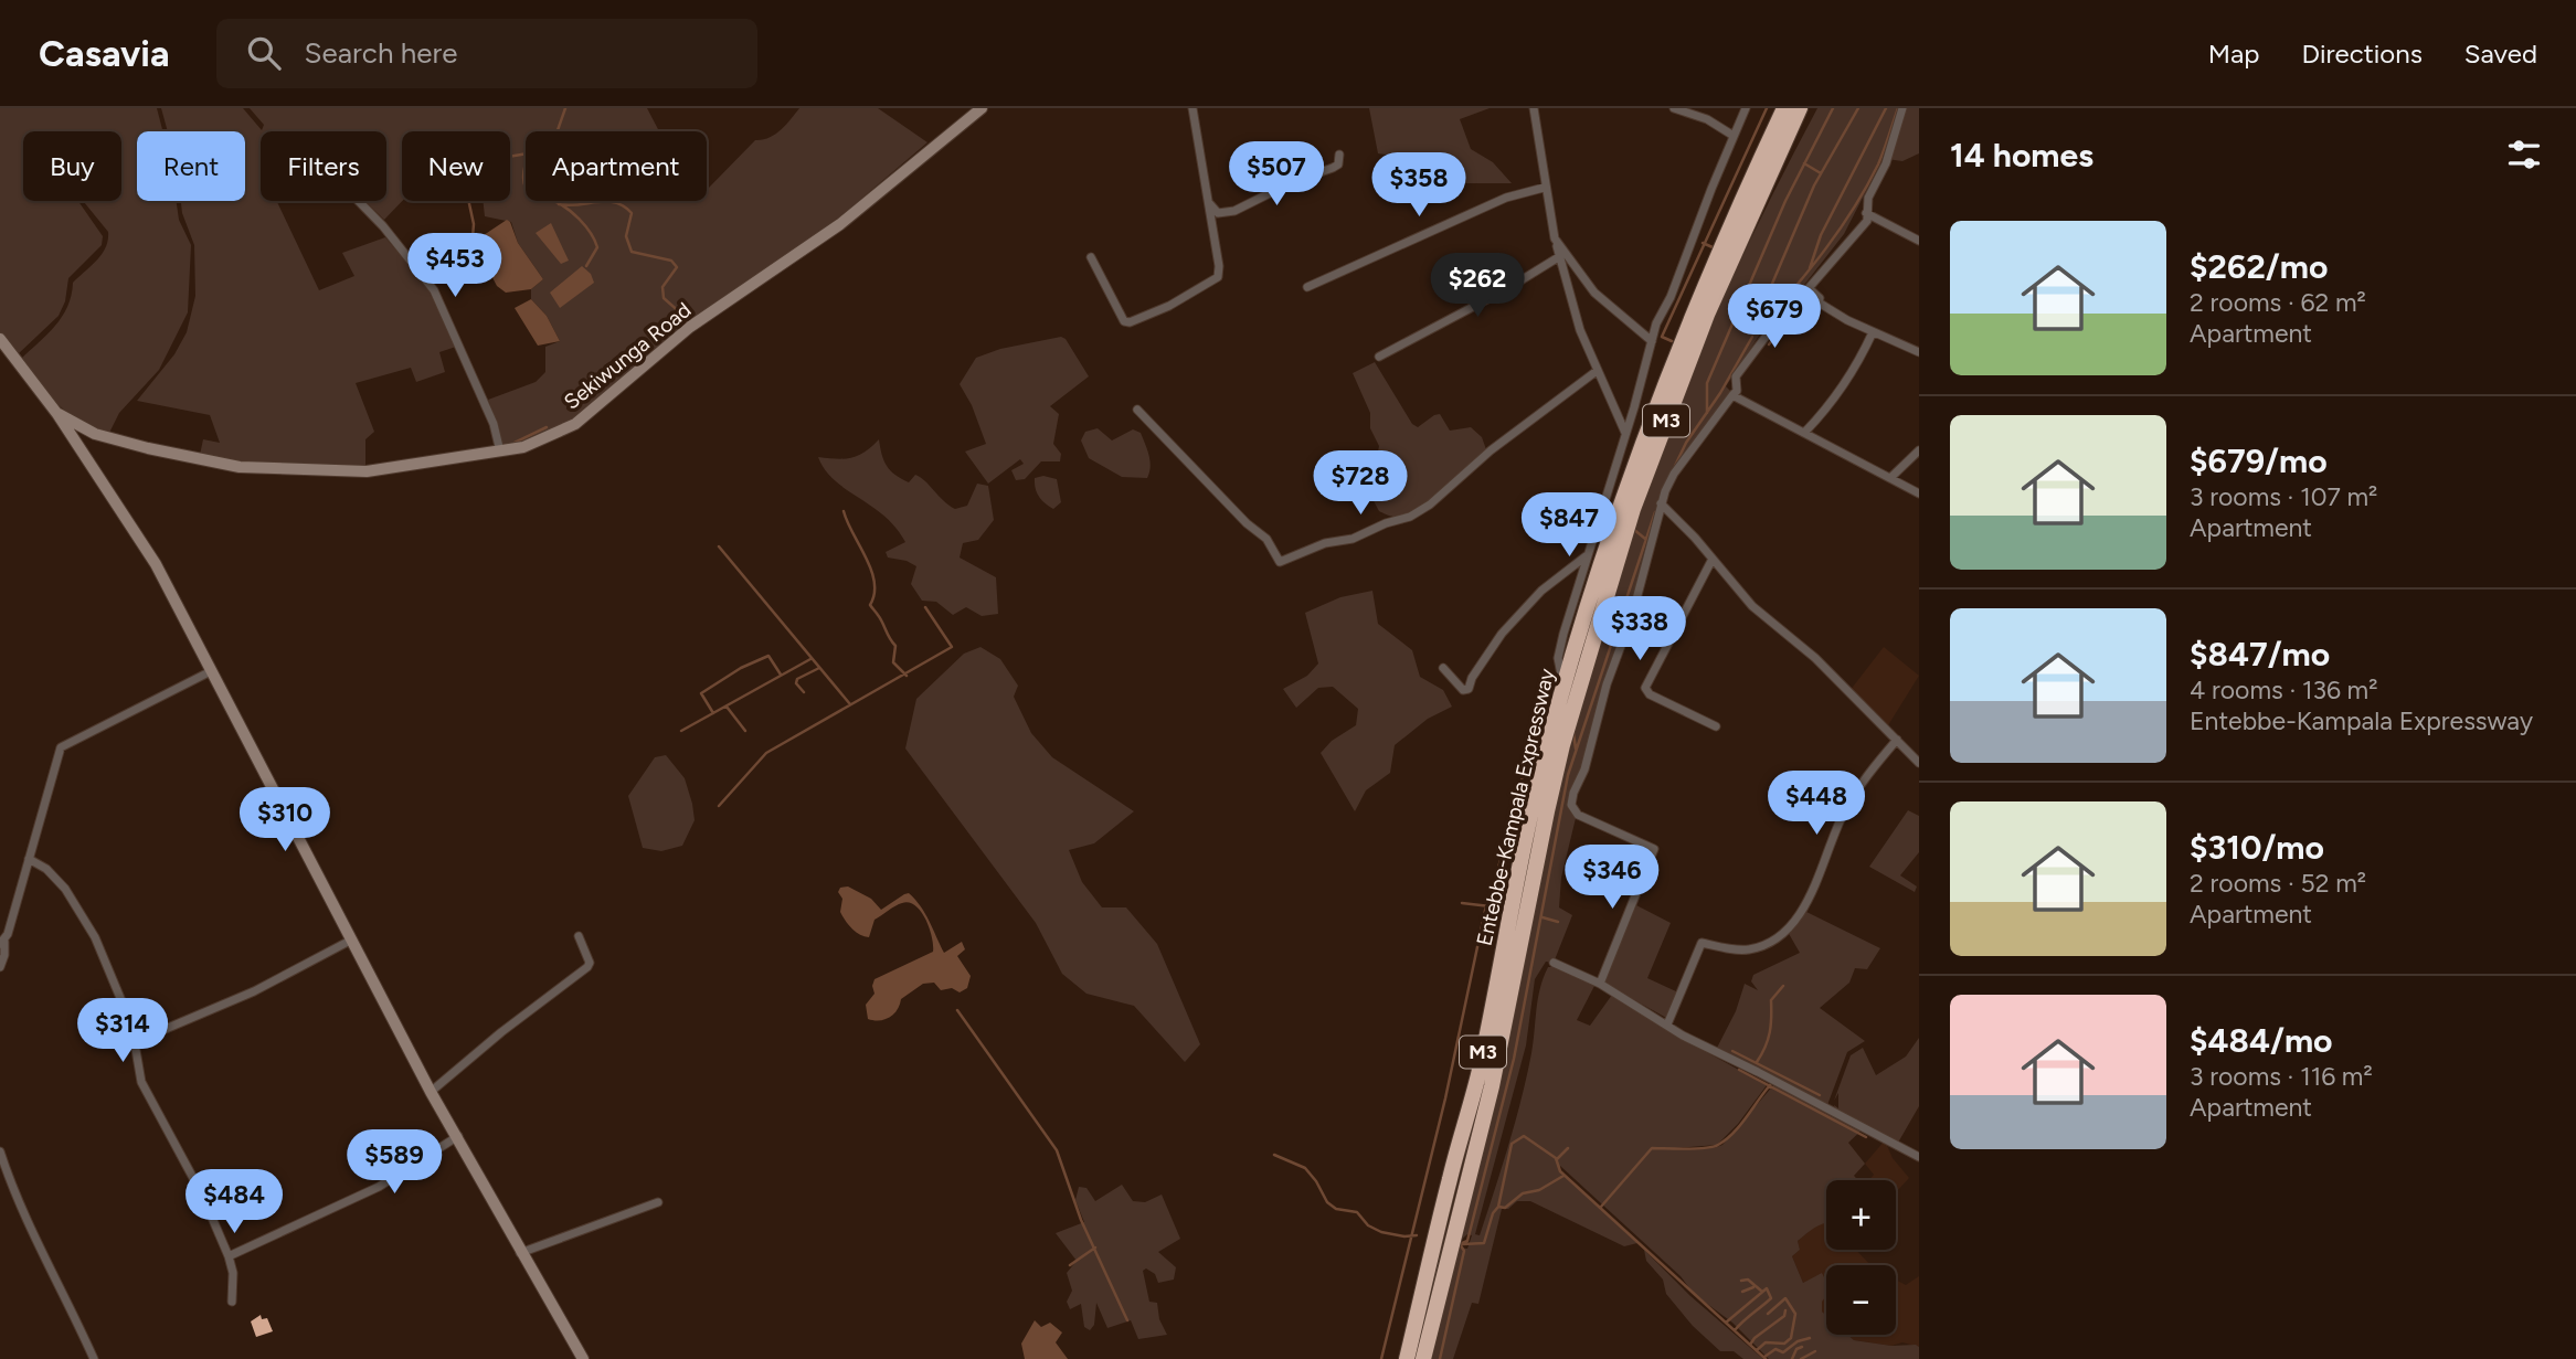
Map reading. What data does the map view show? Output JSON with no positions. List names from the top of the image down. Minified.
{"streets":{"highway":["M3","Entebbe-Kampala Expressway"],"main road":["Sekiwunga Road"]},"page":{"header":"Casavia","search":"Search here","nav":["Map","Directions","Saved"],"heading":"14 homes","chip":["Buy","Rent","Filters","New","Apartment"],"price":["$507","$358","$453","$262","$679","$728","$847","$338","$448","$310","$346","$314","$589","$484"],"list":[{"name":"$262/mo","note":"2 rooms · 62 m² · Apartment"},{"name":"$679/mo","note":"3 rooms · 107 m² · Apartment"},{"name":"$847/mo","note":"4 rooms · 136 m² · Entebbe-Kampala Expressway"},{"name":"$310/mo","note":"2 rooms · 52 m² · Apartment"},{"name":"$484/mo","note":"3 rooms · 116 m² · Apartment"}],"map_buttons":["+","−"]}}
